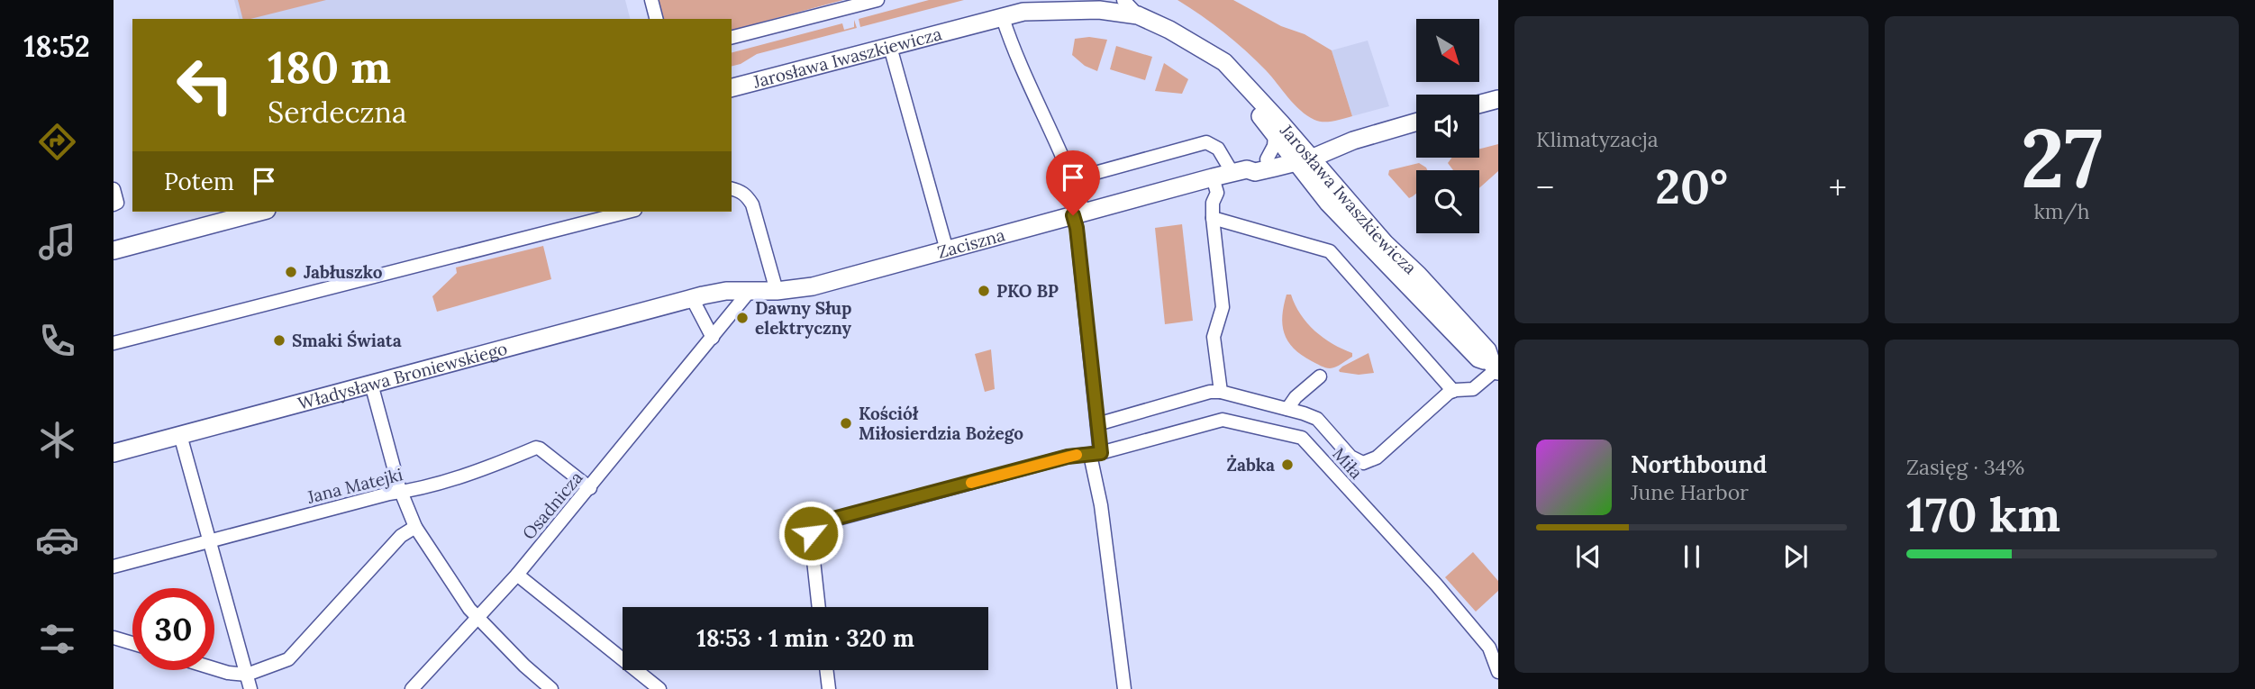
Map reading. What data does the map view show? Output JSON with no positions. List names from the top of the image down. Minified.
{"streets":{"street":["Jarosława Iwaszkiewicza","Zaciszna","Władysława Broniewskiego","Miła","Jana Matejki","Osadnicza"]},"crossings":[["Jarosława Iwaszkiewicza","Zaciszna"],["Zaciszna","Władysława Broniewskiego"],["Jana Matejki","Osadnicza"]],"places":["Jabłuszko","PKO BP","Dawny Słup elektryczny","Smaki Świata","Kościół Miłosierdzia Bożego","Żabka"],"north":"bottom right","page":{"tabs":"18:52","tile":["Klimatyzacja",["27","km/h"],["Zasięg · 34%","170 km"]],"turn":["180 m","Serdeczna"],"then":"Potem","heat":["−","20°","+"],"song":["Northbound","June Harbor"],"limit":"30","trip":"18:53 · 1 min · 320 m"}}
